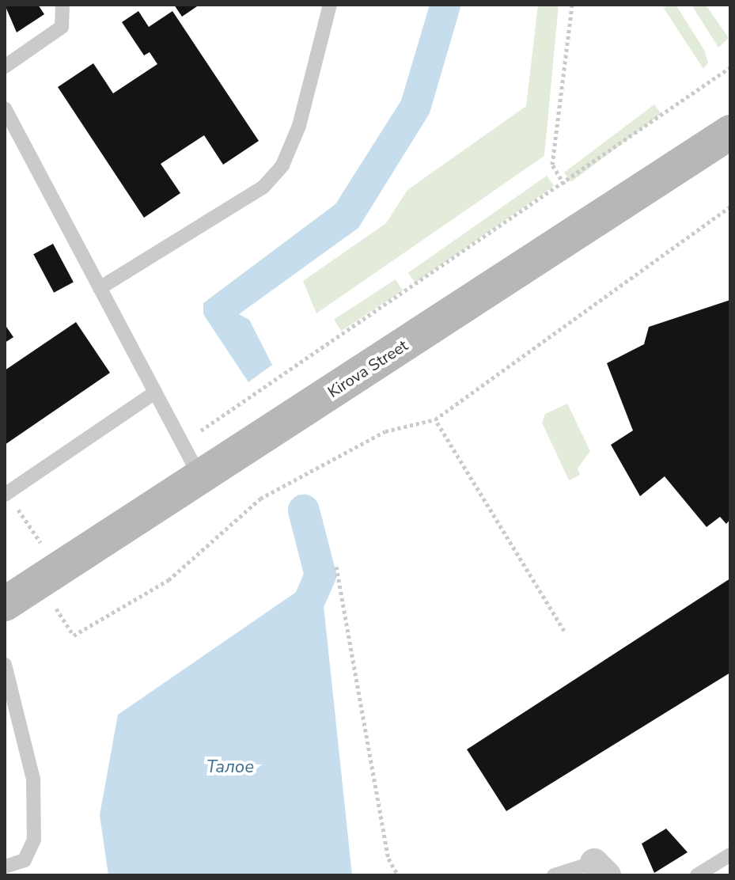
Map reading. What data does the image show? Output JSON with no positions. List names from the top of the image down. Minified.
{"streets":{"main road":["Kirova Street"]},"water":["Талое"]}
